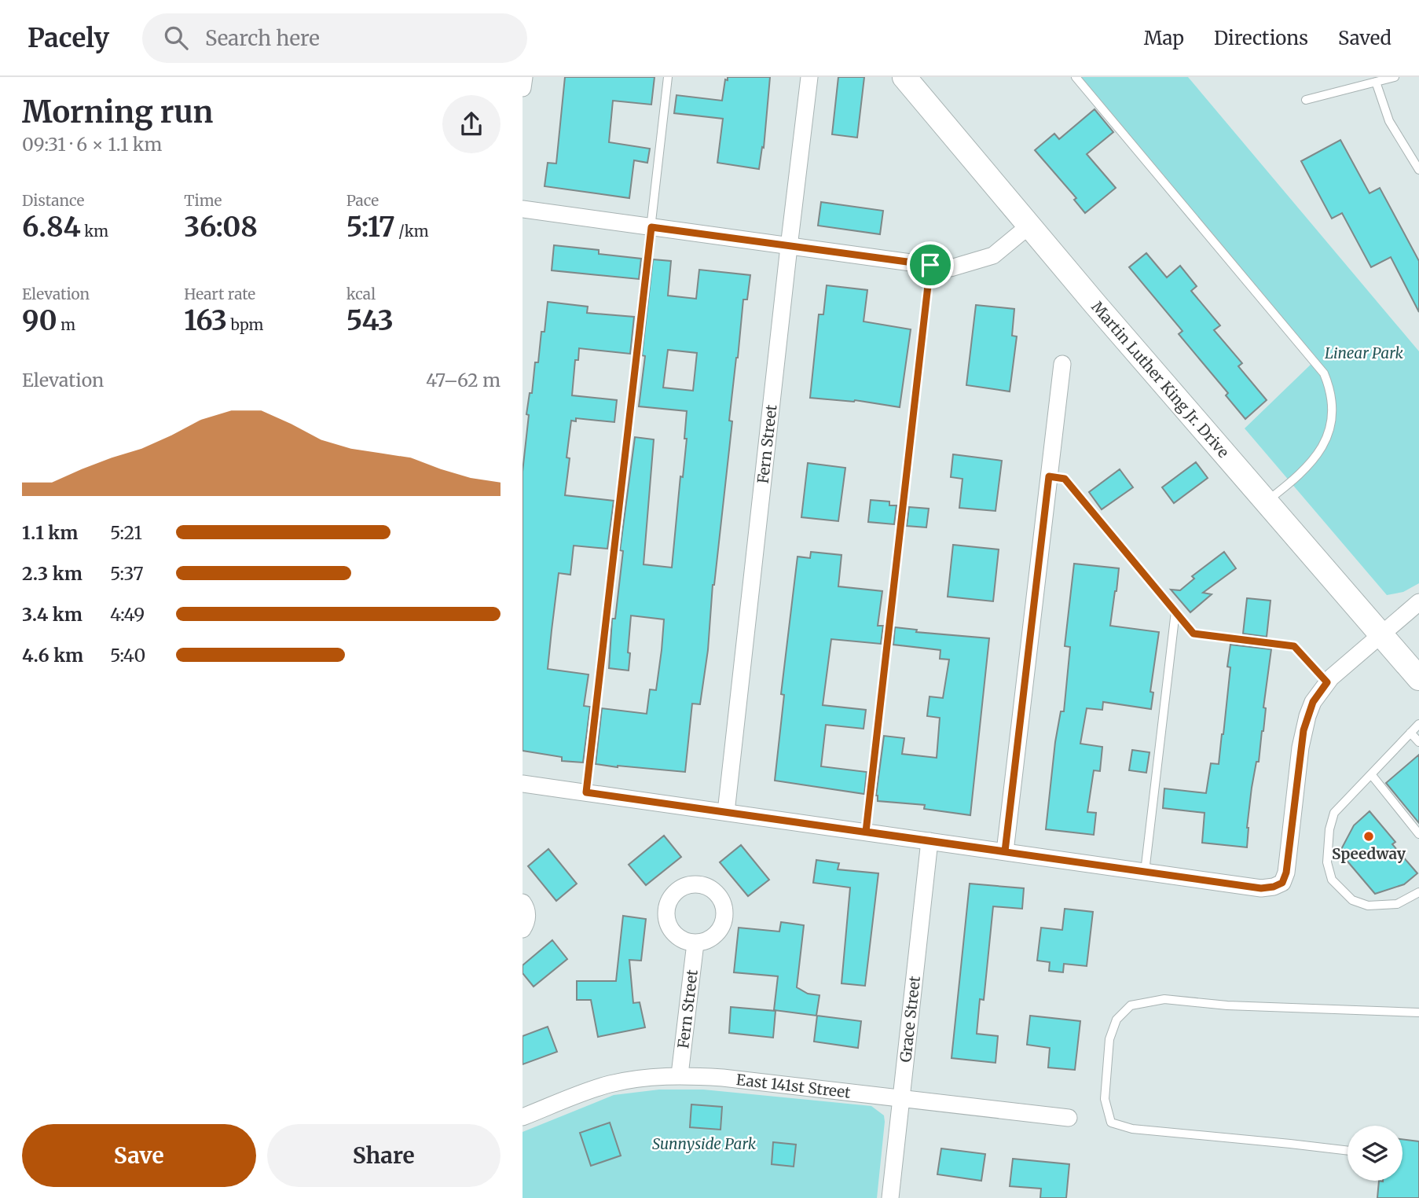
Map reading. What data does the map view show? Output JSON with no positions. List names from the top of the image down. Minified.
{"streets":{"main road":["Martin Luther King Jr. Drive"],"street":["Fern Street","Grace Street","East 141st Street"]},"crossings":[["Fern Street","East 141st Street"],["Grace Street","East 141st Street"]],"parks":["Linear Park","Sunnyside Park"],"places":["Speedway"],"page":{"header":"Pacely","search":"Search here","nav":["Map","Directions","Saved"],"heading":["Morning run","09:31 · 6 × 1.1 km"],"stats":[["Distance","6.84 km"],["Time","36:08"],["Pace","5:17 /km"],["Elevation","90 m"],["Heart rate","163 bpm"],["kcal","543"]],"chart":["Elevation","47–62 m"],"list":[{"name":"1.1 km","note":"5:21"},{"name":"2.3 km","note":"5:37"},{"name":"3.4 km","note":"4:49"},{"name":"4.6 km","note":"5:40"}],"buttons":["Save","Share"]}}
